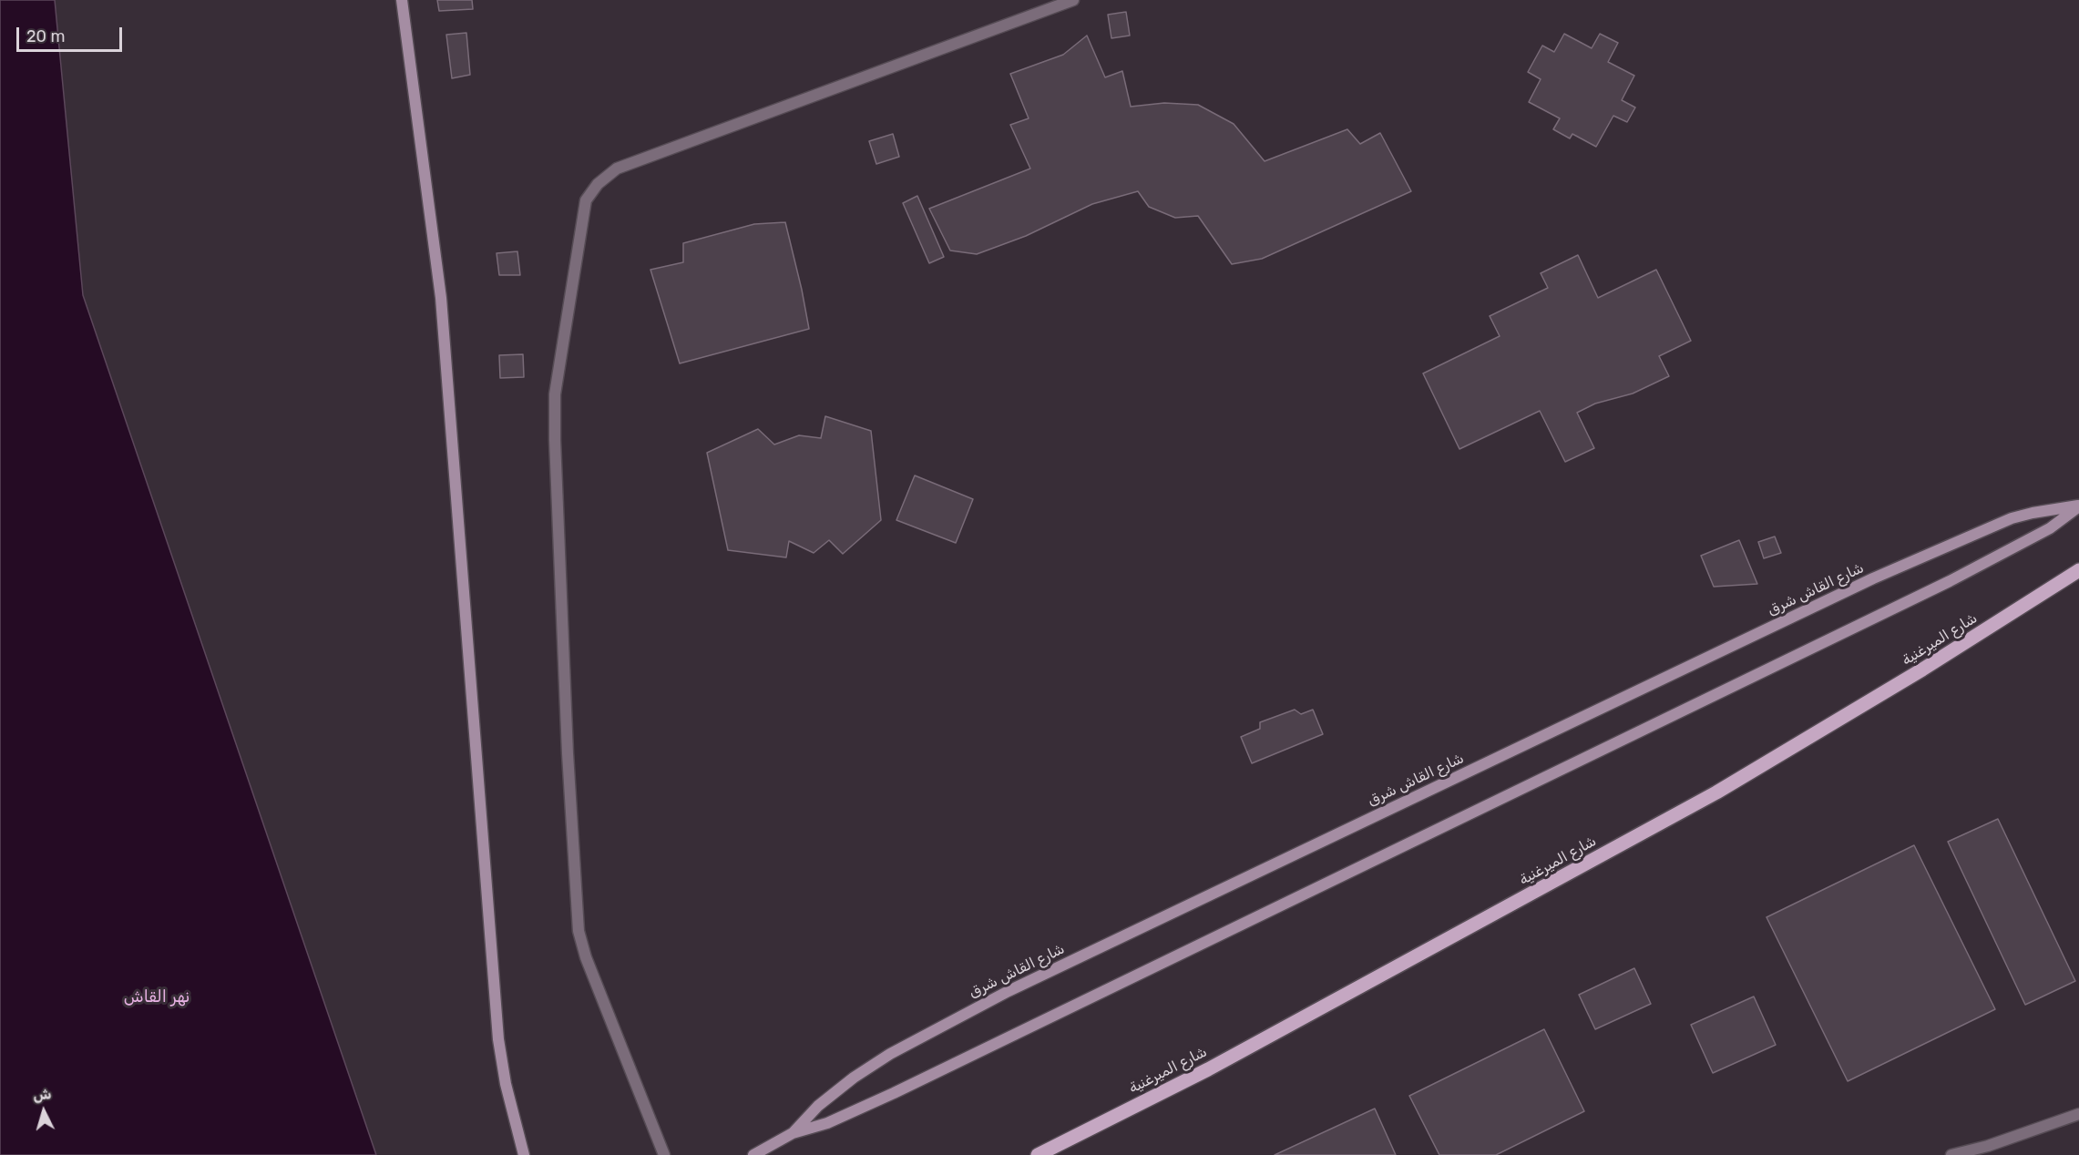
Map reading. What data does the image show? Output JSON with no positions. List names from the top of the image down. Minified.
{"streets":{"main road":["شارع القاش شرق","شارع الميرغنية"]},"water":["نهر القاش"],"scale_bar":"20 m","north":"top"}
